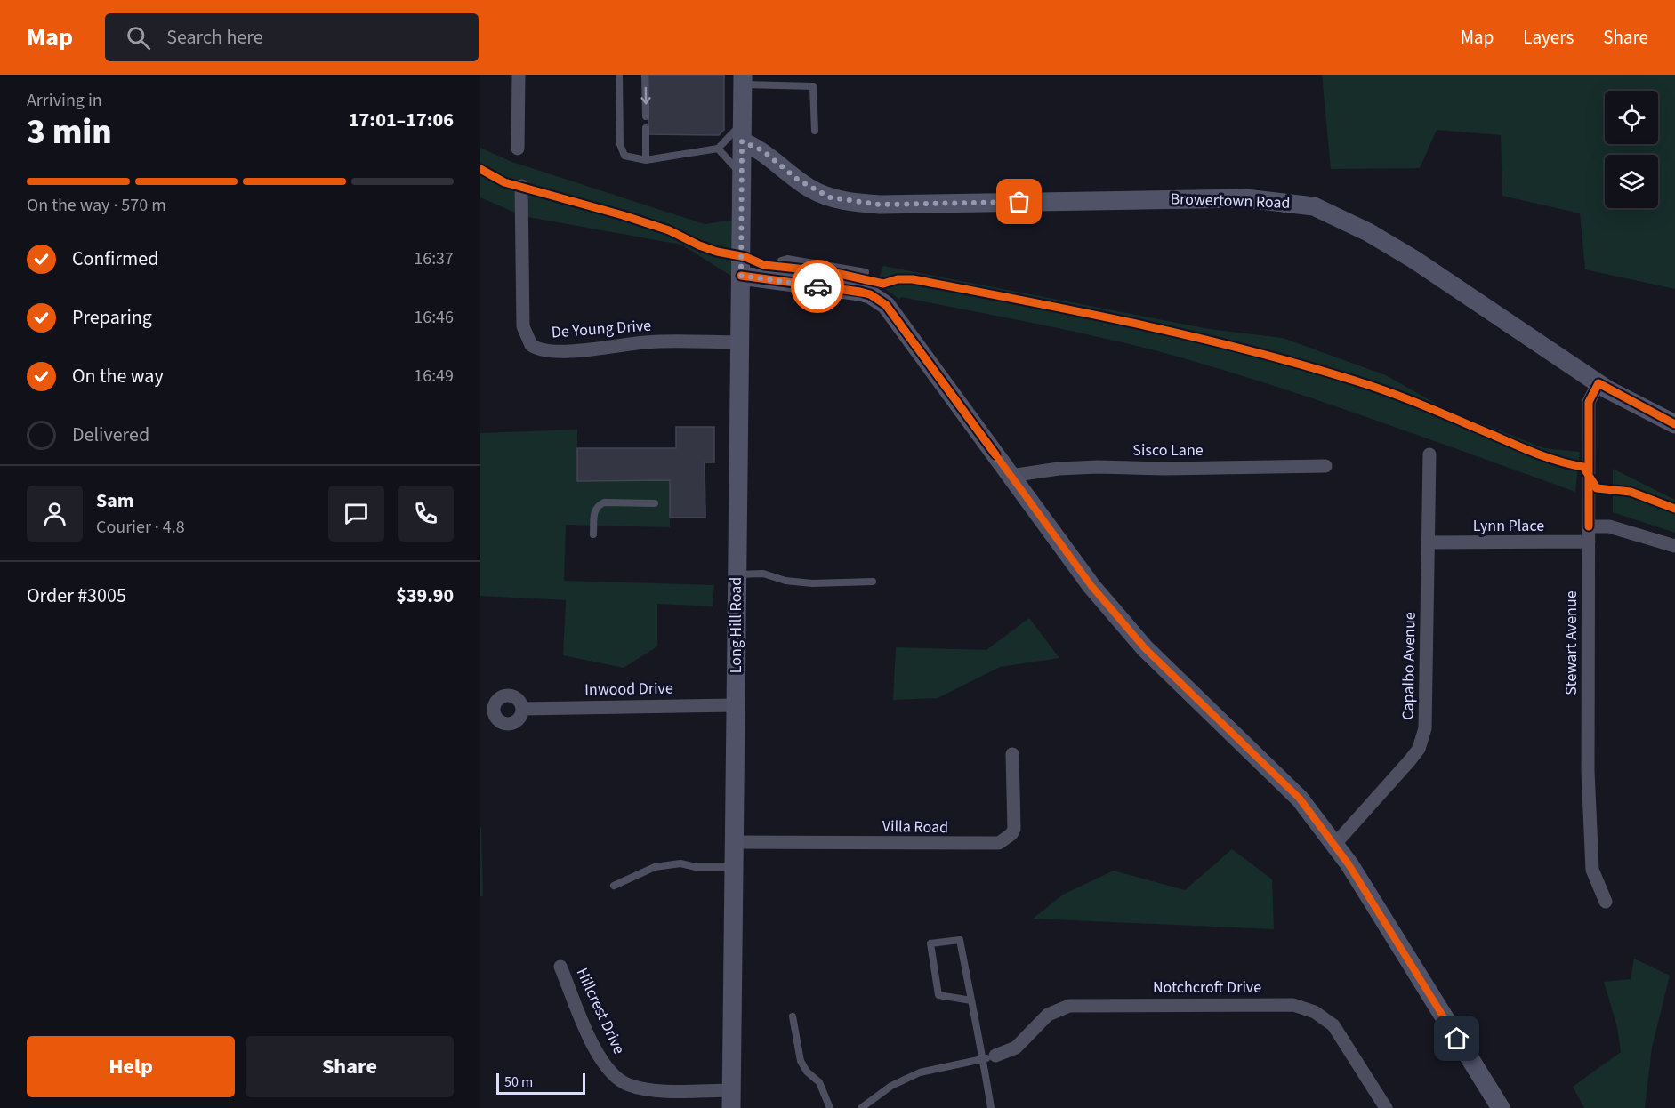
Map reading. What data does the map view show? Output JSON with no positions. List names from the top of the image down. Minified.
{"streets":{"street":["Browertown Road","De Young Drive","Sisco Lane","Lynn Place","Long Hill Road","Stewart Avenue","Capalbo Avenue","Inwood Drive","Villa Road","Notchcroft Drive","Hillcrest Drive"]},"crossings":[["Browertown Road","Long Hill Road"],["Browertown Road","Stewart Avenue"],["De Young Drive","Long Hill Road"],["Lynn Place","Stewart Avenue"],["Lynn Place","Capalbo Avenue"],["Long Hill Road","Inwood Drive"],["Long Hill Road","Villa Road"],["Long Hill Road","Hillcrest Drive"]],"scale_bar":"50 m","page":{"header":"Map","search":"Search here","nav":["Map","Layers","Share"],"heading":["3 min","Arriving in","17:01–17:06"],"panel":["Sam","Courier · 4.8","Order #3005","$39.90"],"bar":"On the way · 570 m","list":[["Confirmed","16:37"],["Preparing","16:46"],["On the way","16:49"],"Delivered"],"buttons":["Help","Share"],"scale":"50 m"}}
